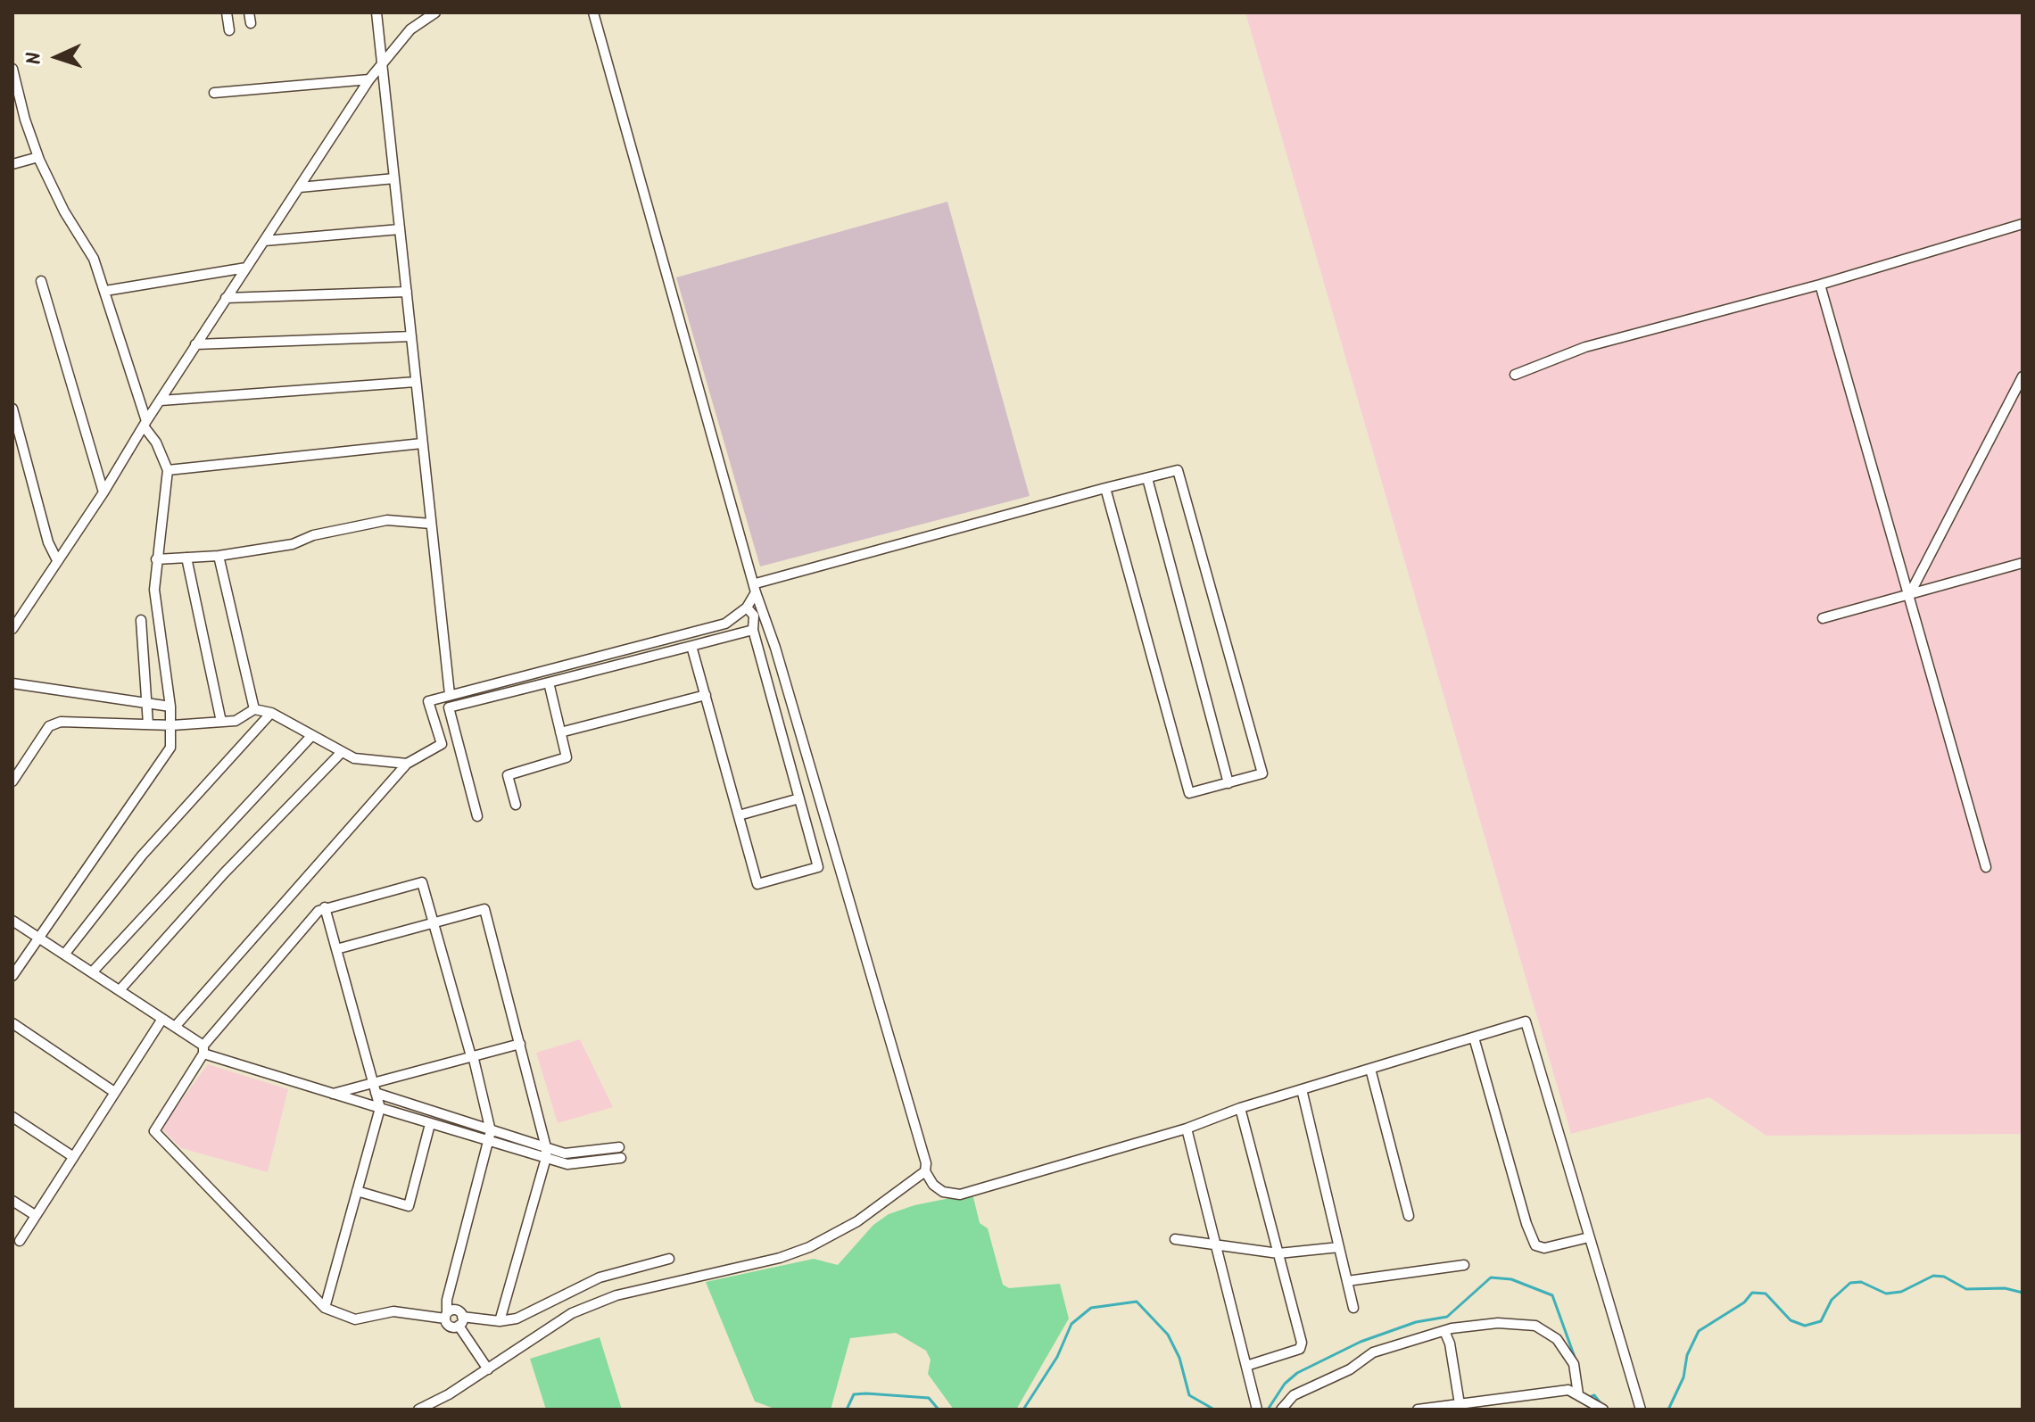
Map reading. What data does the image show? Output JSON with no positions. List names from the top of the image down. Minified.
{"north":"left"}
